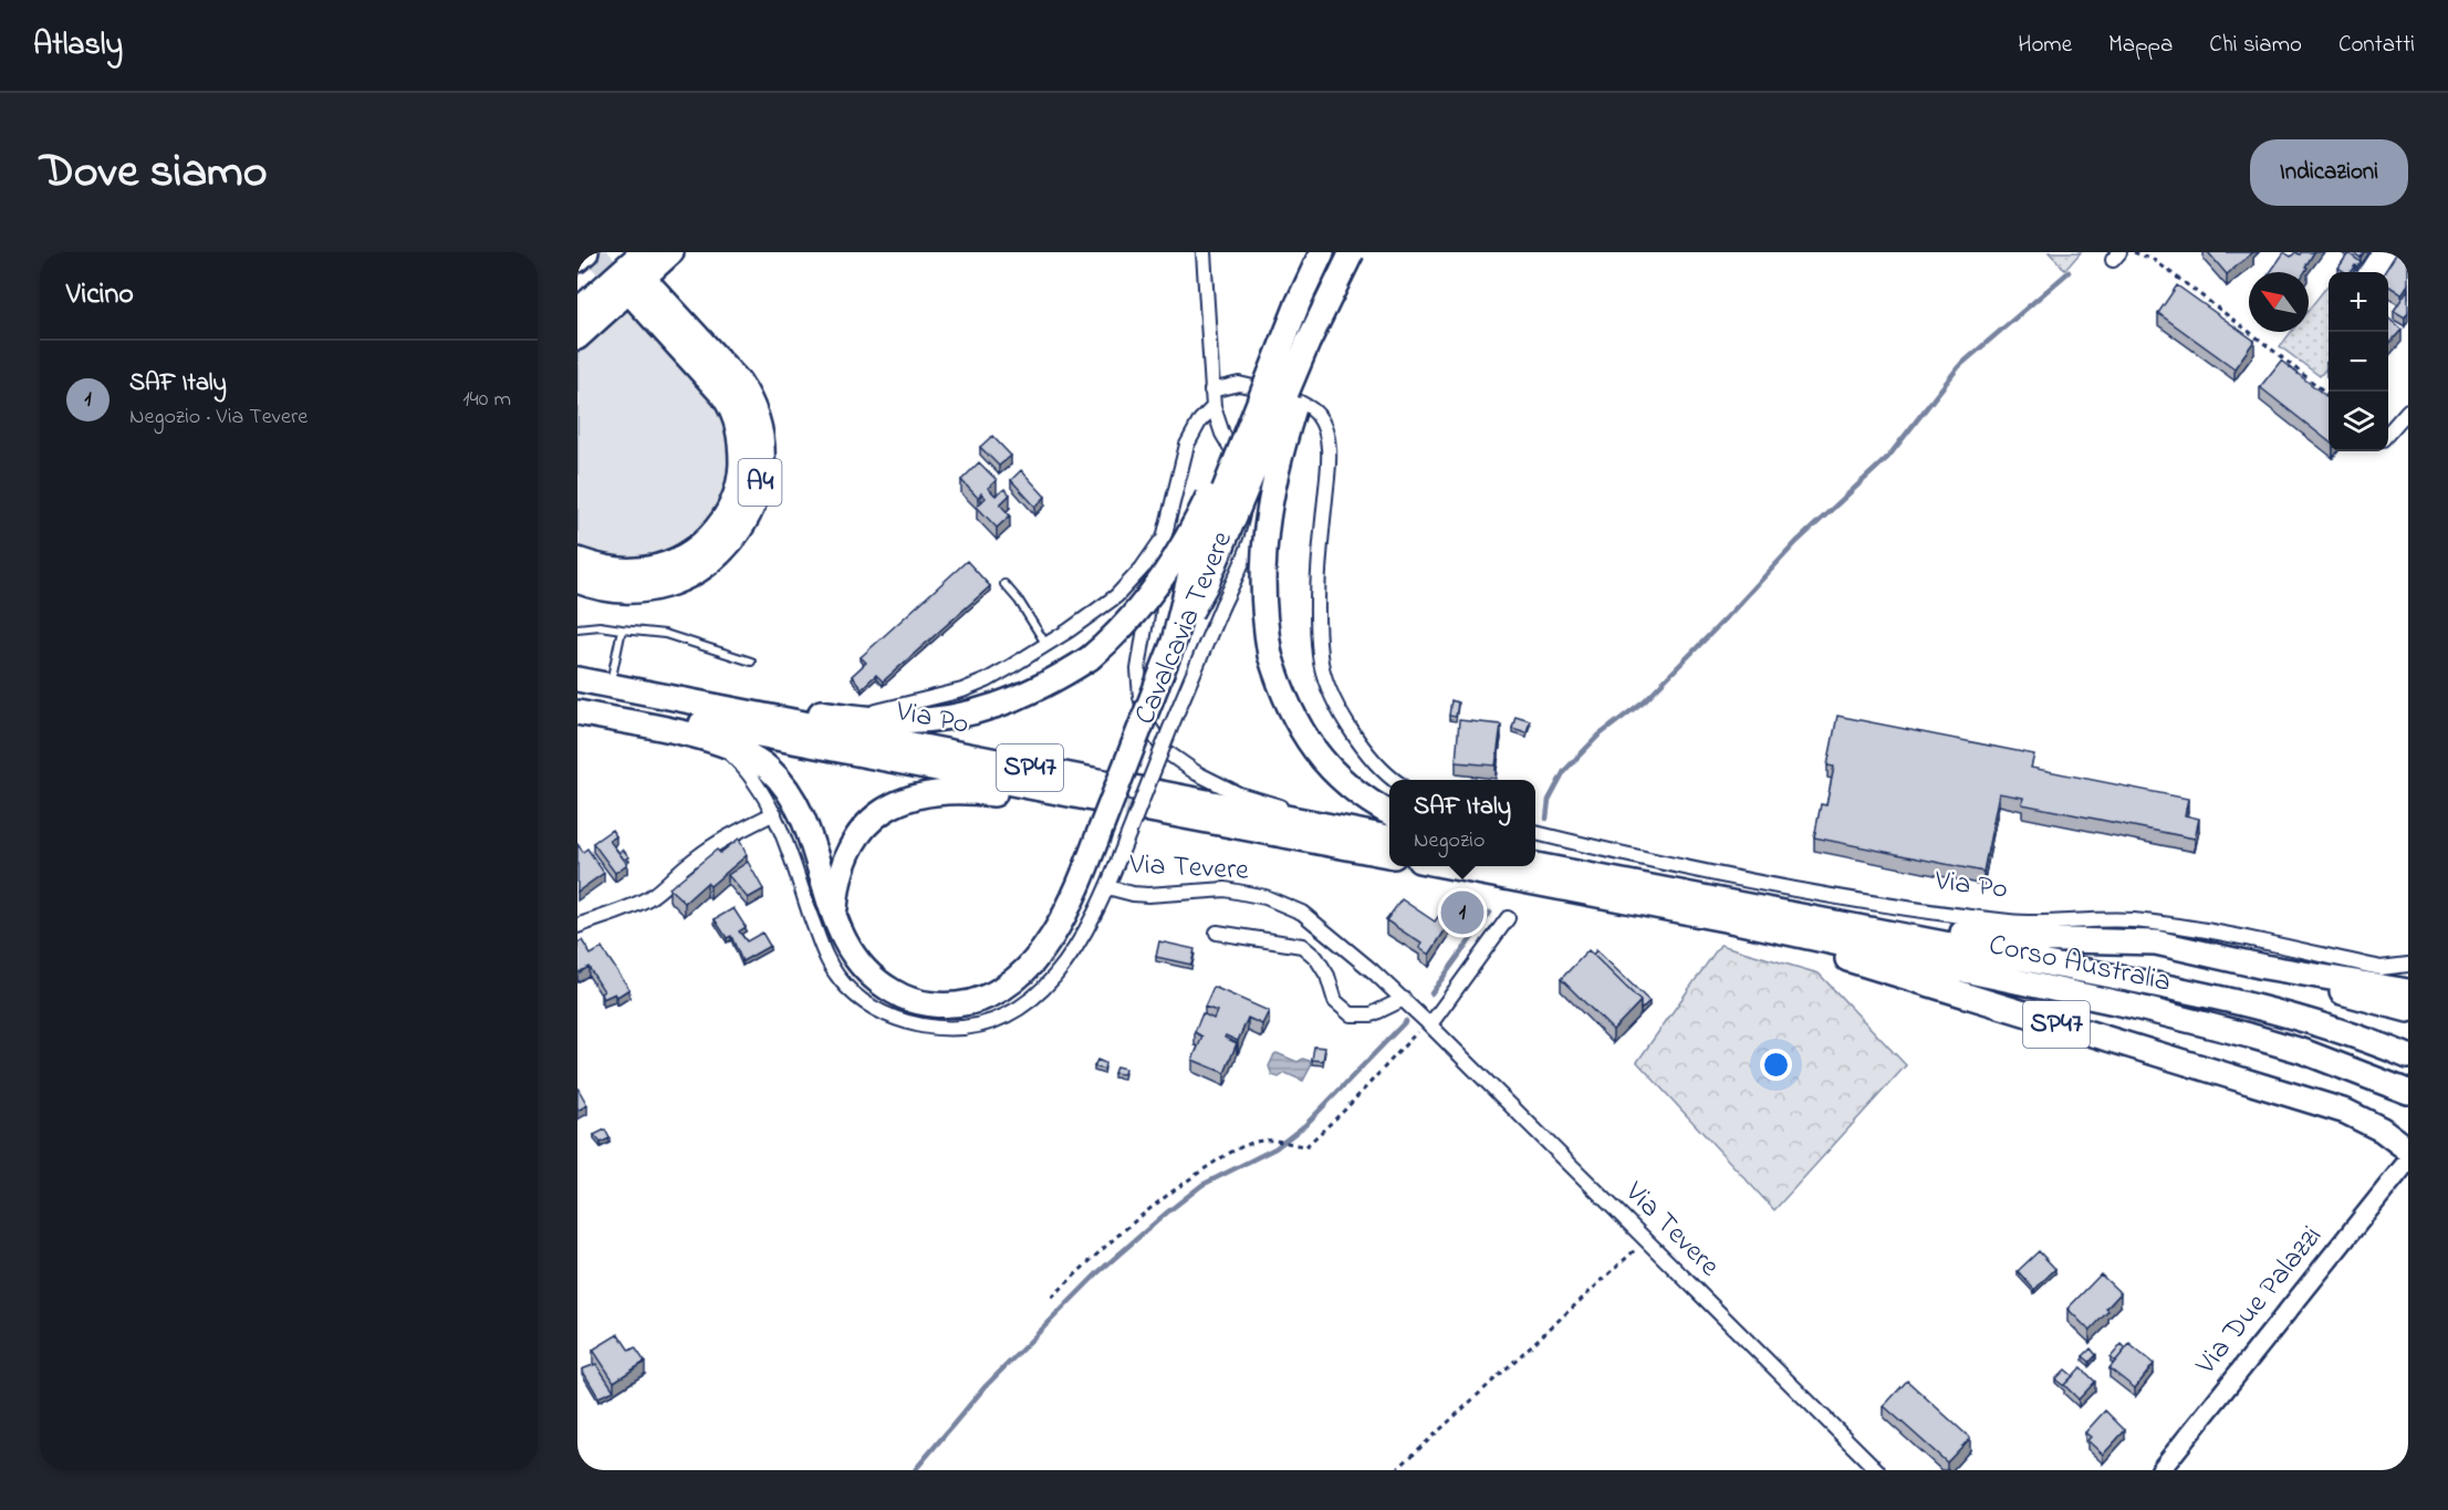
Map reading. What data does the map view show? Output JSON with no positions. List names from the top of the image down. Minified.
{"streets":{"highway":["A4","Via Po","SP47","Corso Australia"],"street":["Cavalcavia Tevere","Via Tevere","Via Due Palazzi"]},"crossings":[["Cavalcavia Tevere","Via Tevere"],["SP47","Corso Australia"],["SP47","Via Due Palazzi"]],"north":"top left","page":{"header":"Atlasly","nav":["Home","Mappa","Chi siamo","Contatti"],"title":"Dove siamo","buttons":"Indicazioni","heading":"Vicino","map_buttons":["+","−"],"list":[{"mark":"1","name":"SAF Italy","note":"Negozio · Via Tevere","value":"140 m"}],"popup":["SAF Italy","Negozio"],"pins":"1"}}
